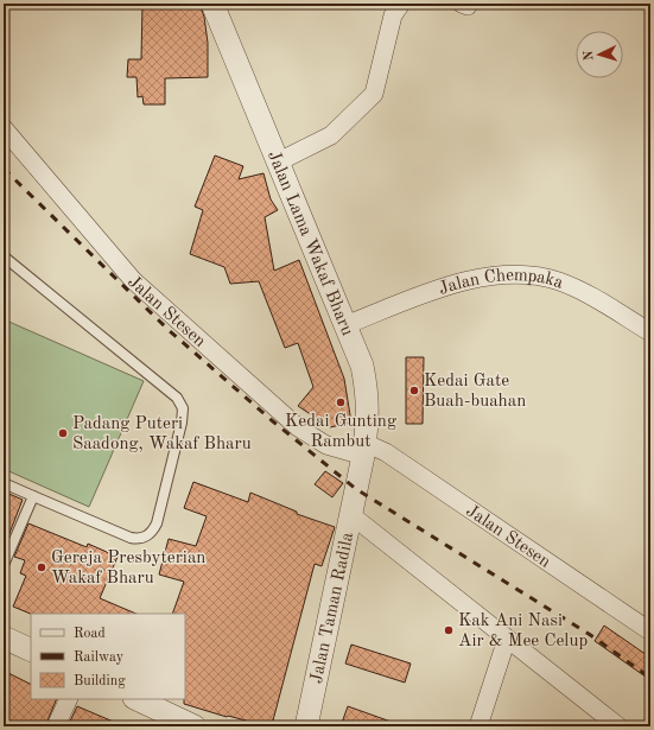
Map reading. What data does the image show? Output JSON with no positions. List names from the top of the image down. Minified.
{"streets":{"street":["Jalan Lama Wakaf Bharu","Jalan Chempaka","Jalan Stesen","Jalan Taman Radila"]},"crossings":[["Jalan Lama Wakaf Bharu","Jalan Chempaka"],["Jalan Lama Wakaf Bharu","Jalan Stesen"],["Jalan Lama Wakaf Bharu","Jalan Taman Radila"]],"places":["Kedai Gate Buah-buahan","Kedai Gunting Rambut","Padang Puteri Saadong, Wakaf Bharu","Gereja Presbyterian Wakaf Bharu","Kak Ani Nasi Air & Mee Celup"],"legend":["Road","Railway","Building"],"north":"left"}
